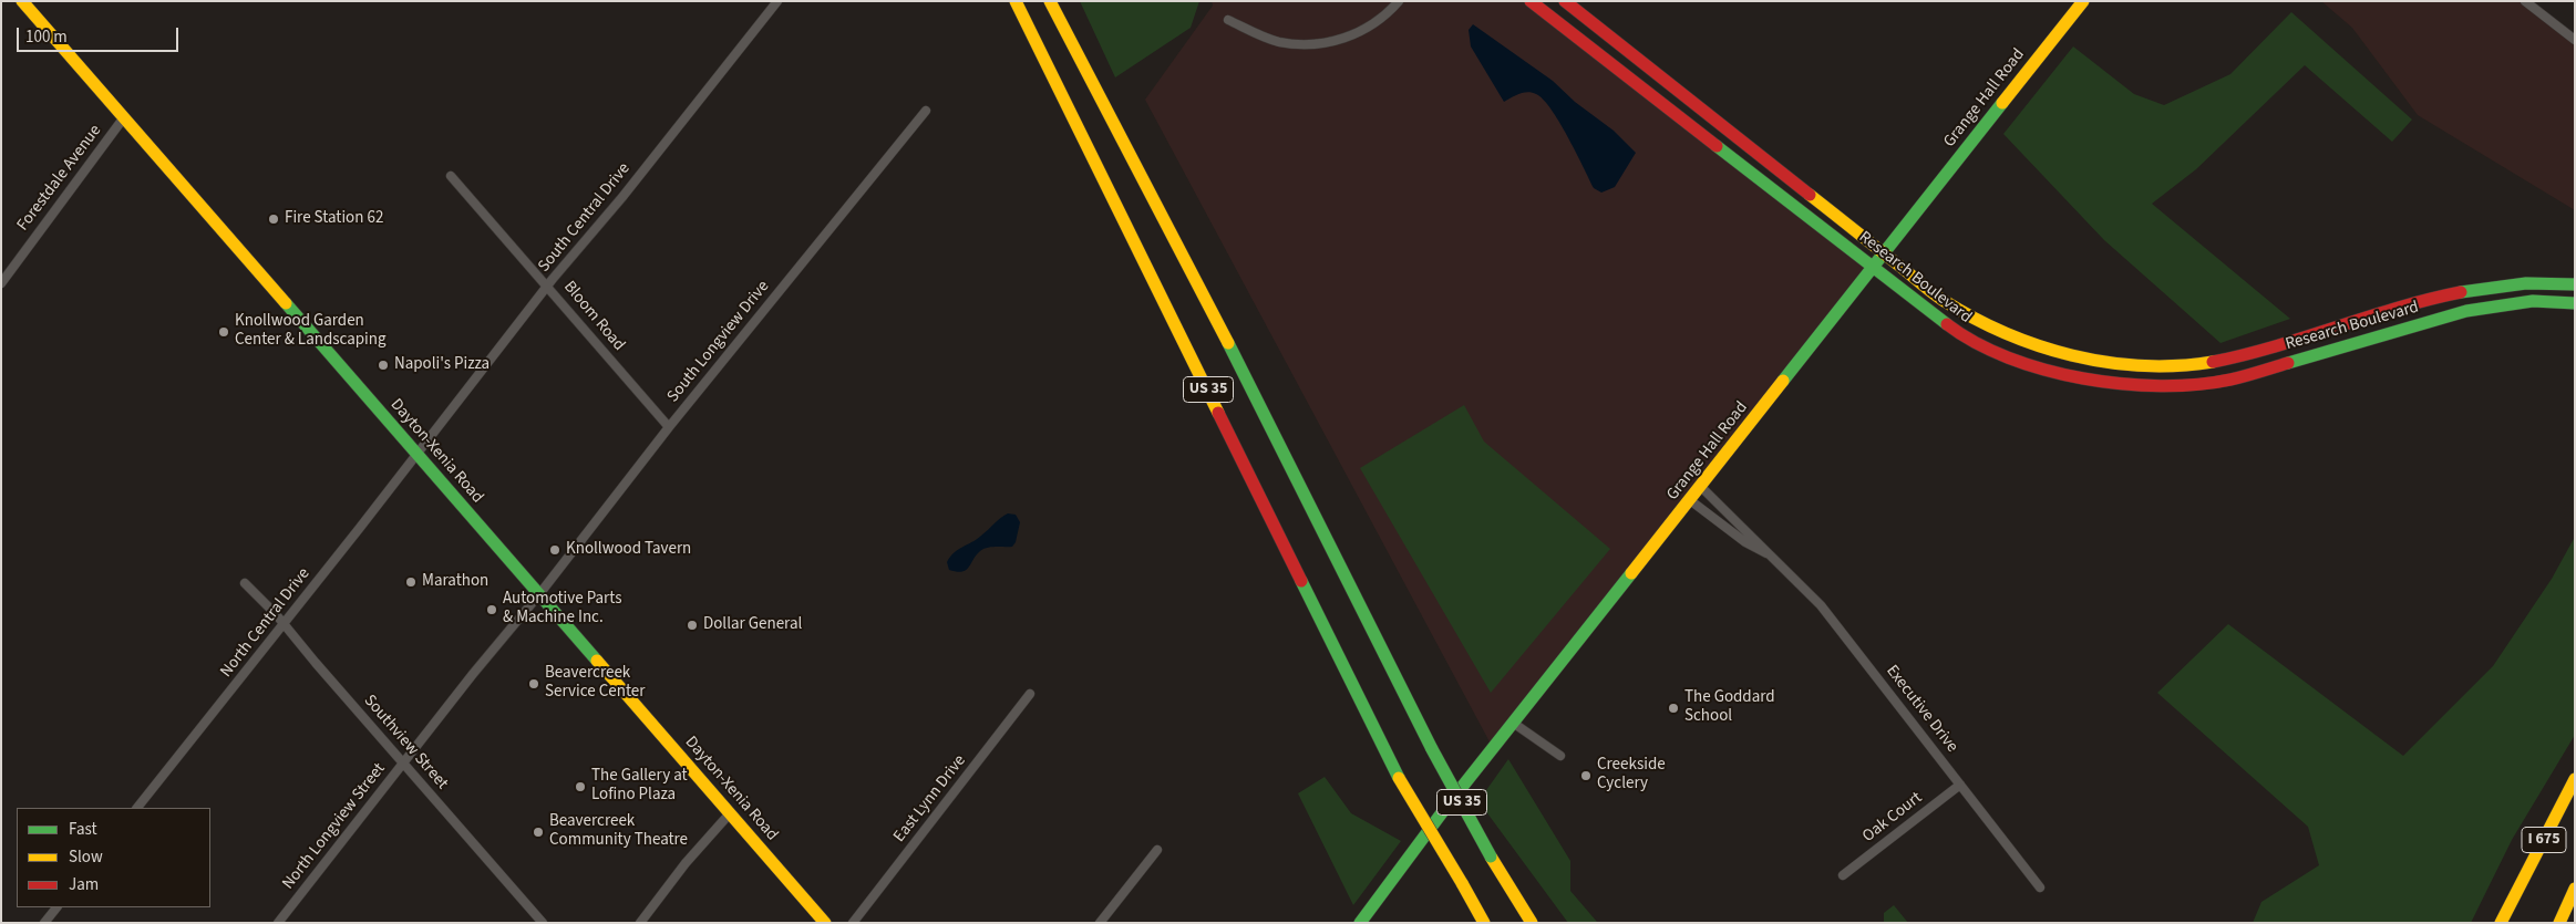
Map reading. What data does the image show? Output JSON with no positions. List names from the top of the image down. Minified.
{"streets":{"main road":["Grange Hall Road","Research Boulevard","US 35","Dayton-Xenia Road","I 675"],"street":["Forestdale Avenue","South Central Drive","Bloom Road","South Longview Drive","North Central Drive","Executive Drive","Southview Street","East Lynn Drive","Oak Court","North Longview Street"]},"crossings":[["Grange Hall Road","Research Boulevard"],["Grange Hall Road","Executive Drive"],["Forestdale Avenue","Dayton-Xenia Road"],["South Central Drive","Bloom Road"],["South Central Drive","Dayton-Xenia Road"],["South Central Drive","North Central Drive"],["Bloom Road","South Longview Drive"],["South Longview Drive","Dayton-Xenia Road"],["South Longview Drive","North Longview Street"],["Dayton-Xenia Road","North Central Drive"],["Dayton-Xenia Road","North Longview Street"],["North Central Drive","Southview Street"],["Executive Drive","Oak Court"],["Southview Street","North Longview Street"]],"places":["Fire Station 62","Knollwood Garden Center & Landscaping","Napoli's Pizza","Knollwood Tavern","Marathon","Automotive Parts & Machine Inc.","Dollar General","Beavercreek Service Center","The Goddard School","Creekside Cyclery","The Gallery at Lofino Plaza","Beavercreek Community Theatre"],"legend":["Fast","Slow","Jam"],"scale_bar":"100 m"}
